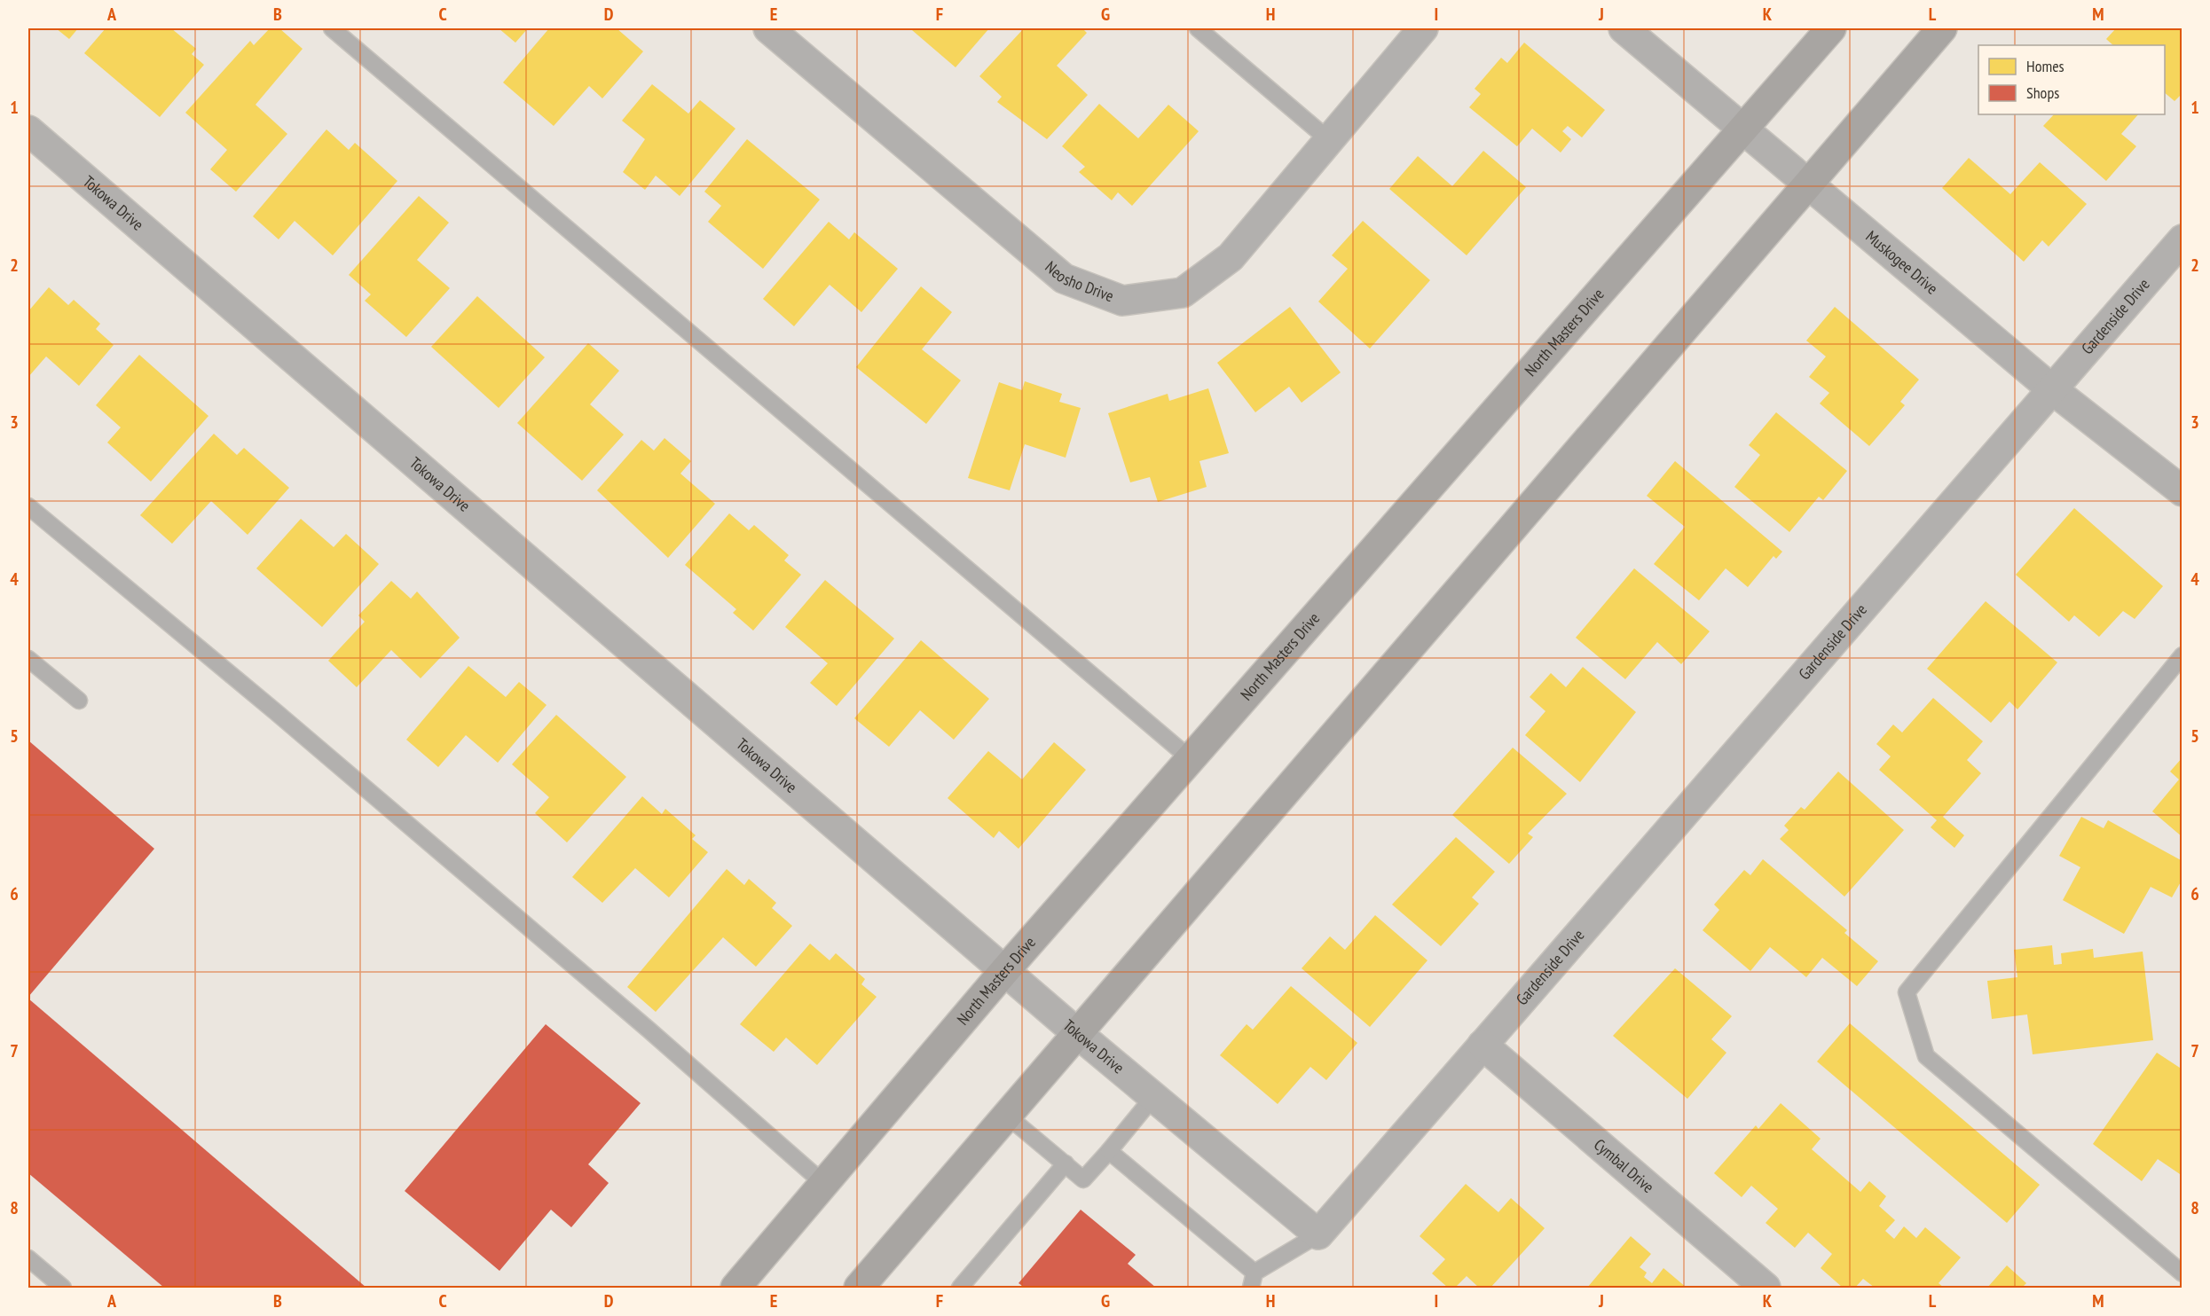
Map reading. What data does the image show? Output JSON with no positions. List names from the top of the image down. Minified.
{"streets":{"main road":["North Masters Drive"],"street":["Tokowa Drive","Muskogee Drive","Neosho Drive","Gardenside Drive","Cymbal Drive"]},"crossings":[["Tokowa Drive","North Masters Drive"],["Muskogee Drive","Gardenside Drive"],["Muskogee Drive","North Masters Drive"],["Gardenside Drive","Cymbal Drive"]],"legend":["Homes","Shops"],"grid":{"columns":["A","B","C","D","E","F","G","H","I","J","K","L","M"],"rows":["1","2","3","4","5","6","7","8"]}}
